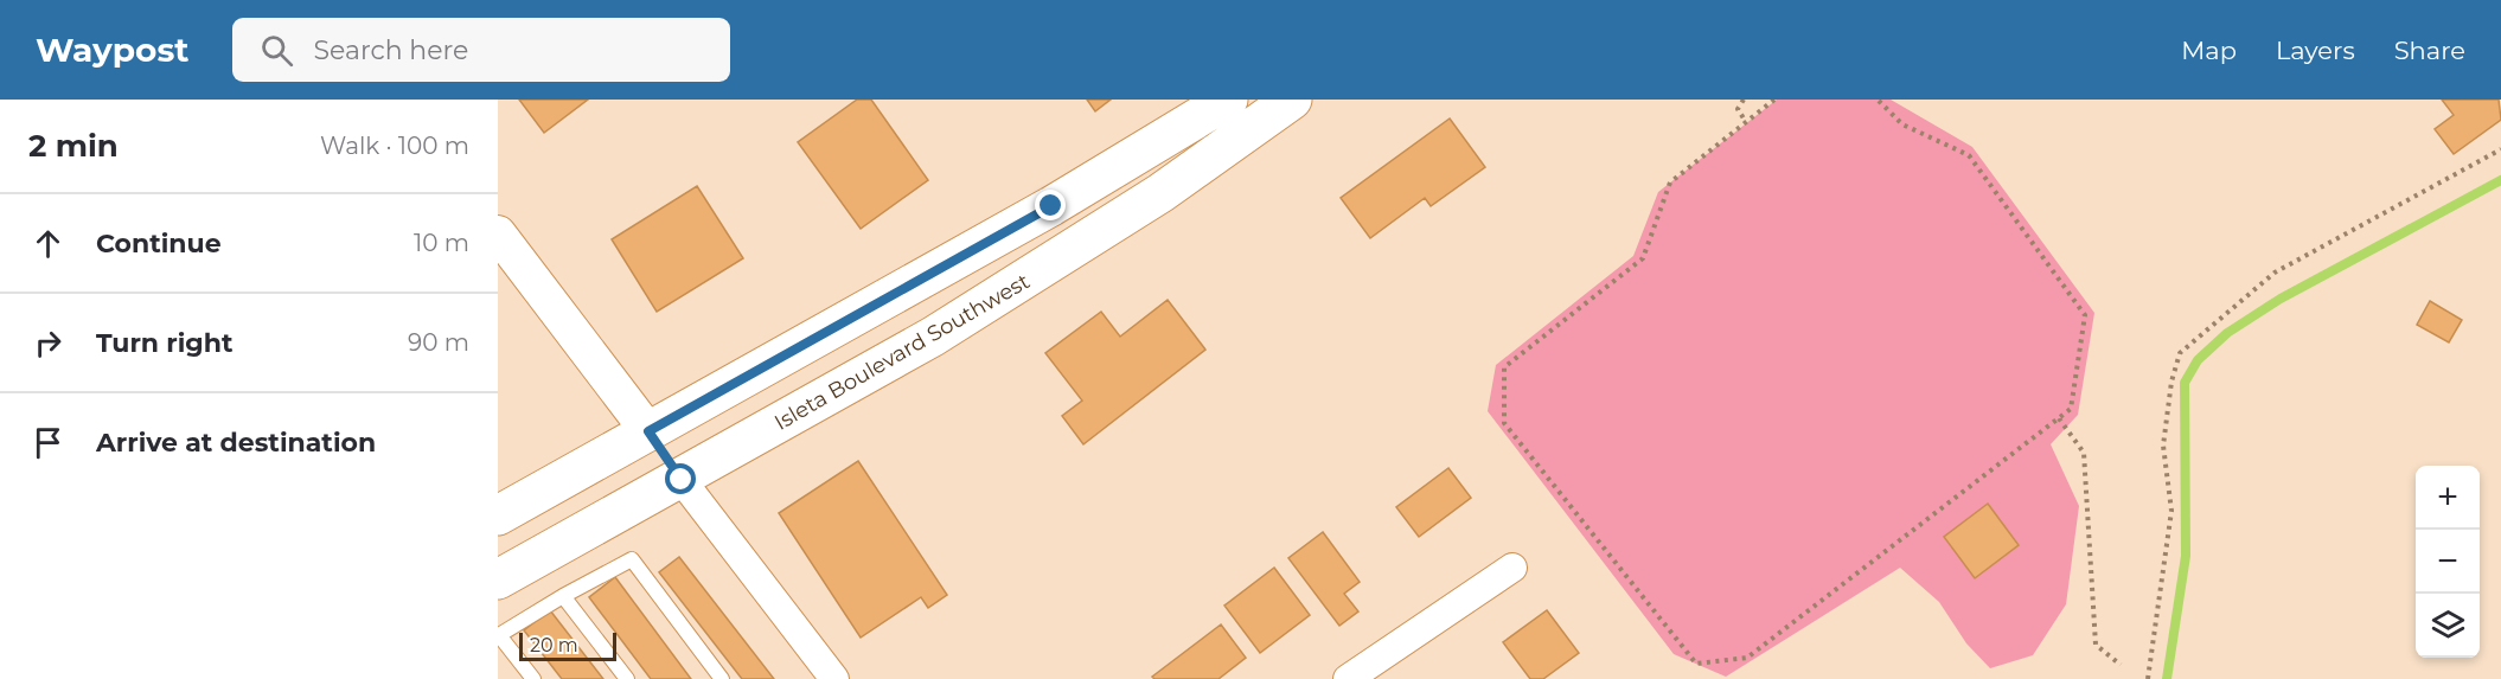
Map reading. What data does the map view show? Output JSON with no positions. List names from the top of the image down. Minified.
{"streets":{"main road":["Isleta Boulevard Southwest"]},"scale_bar":"20 m","page":{"header":"Waypost","search":"Search here","nav":["Map","Layers","Share"],"heading":["2 min","Walk · 100 m"],"list":[["Continue","10 m"],["Turn right","90 m"],"Arrive at destination"],"map_buttons":["+","−"],"scale":"20 m"}}
